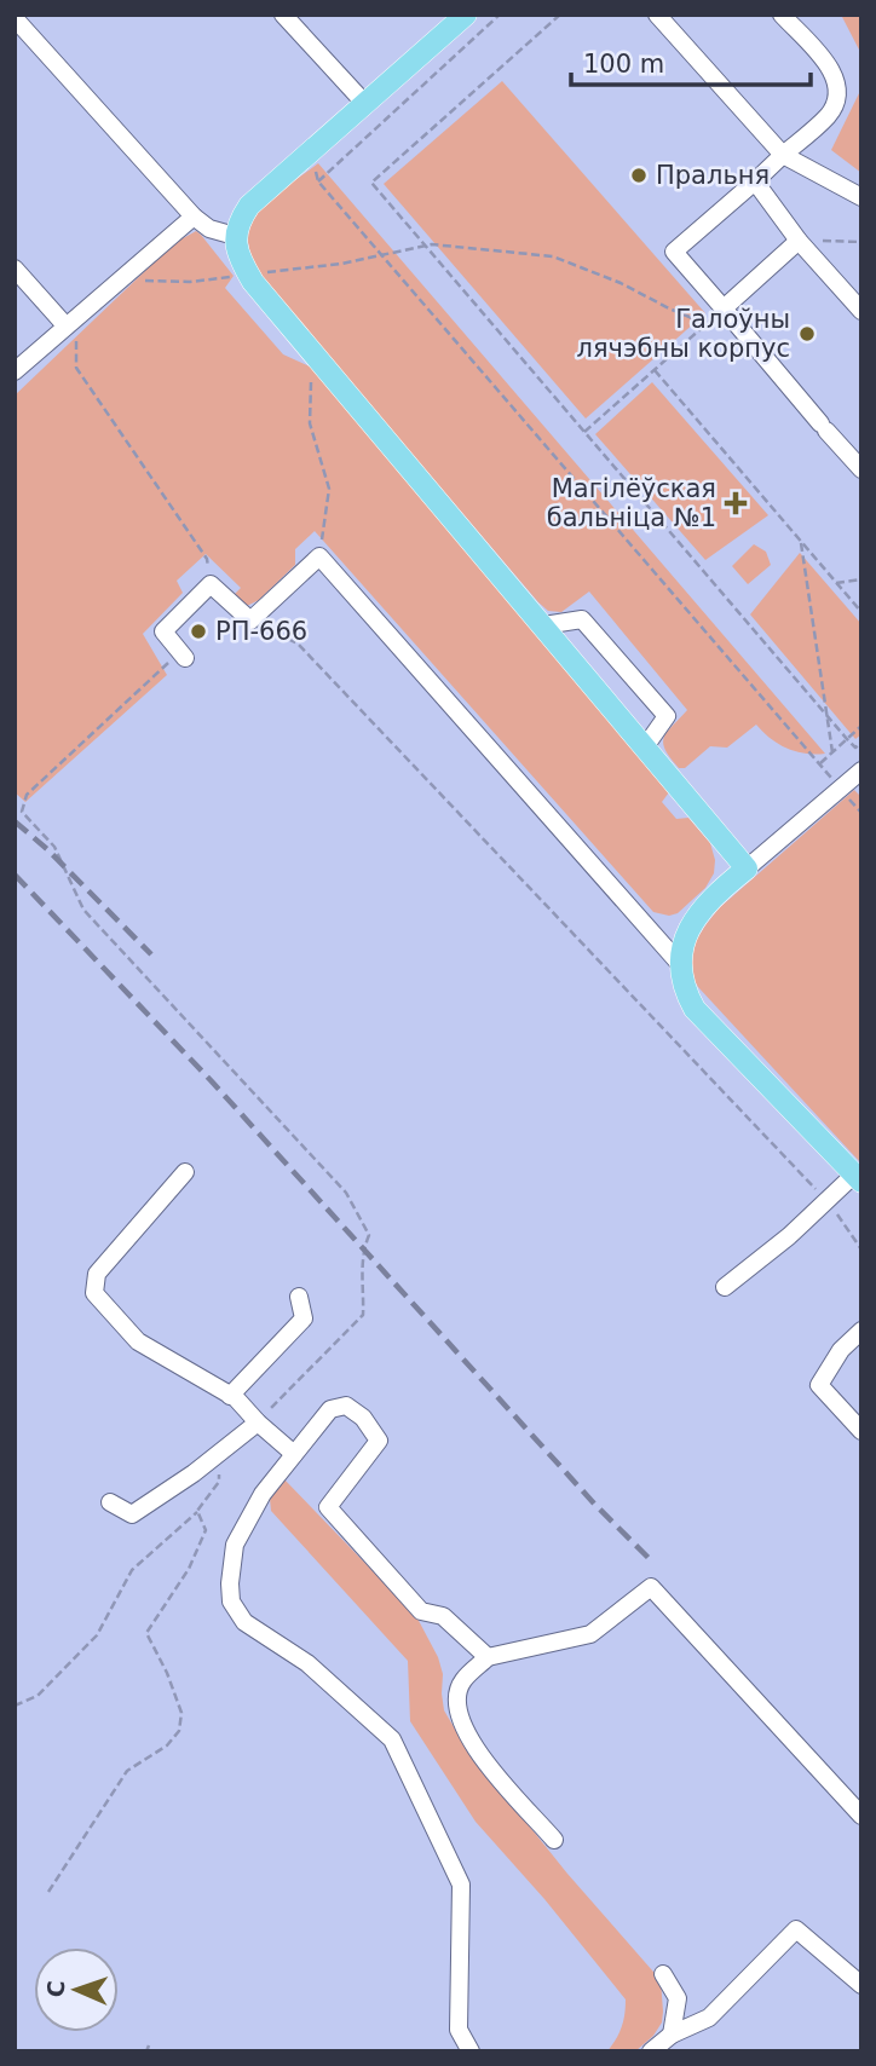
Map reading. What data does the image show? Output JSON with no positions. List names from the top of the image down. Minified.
{"places":{"other":["Пральня","Галоўны лячэбны корпус","РП-666"],"health":["Магілёўская бальніца №1"]},"scale_bar":"100 m","north":"left"}
